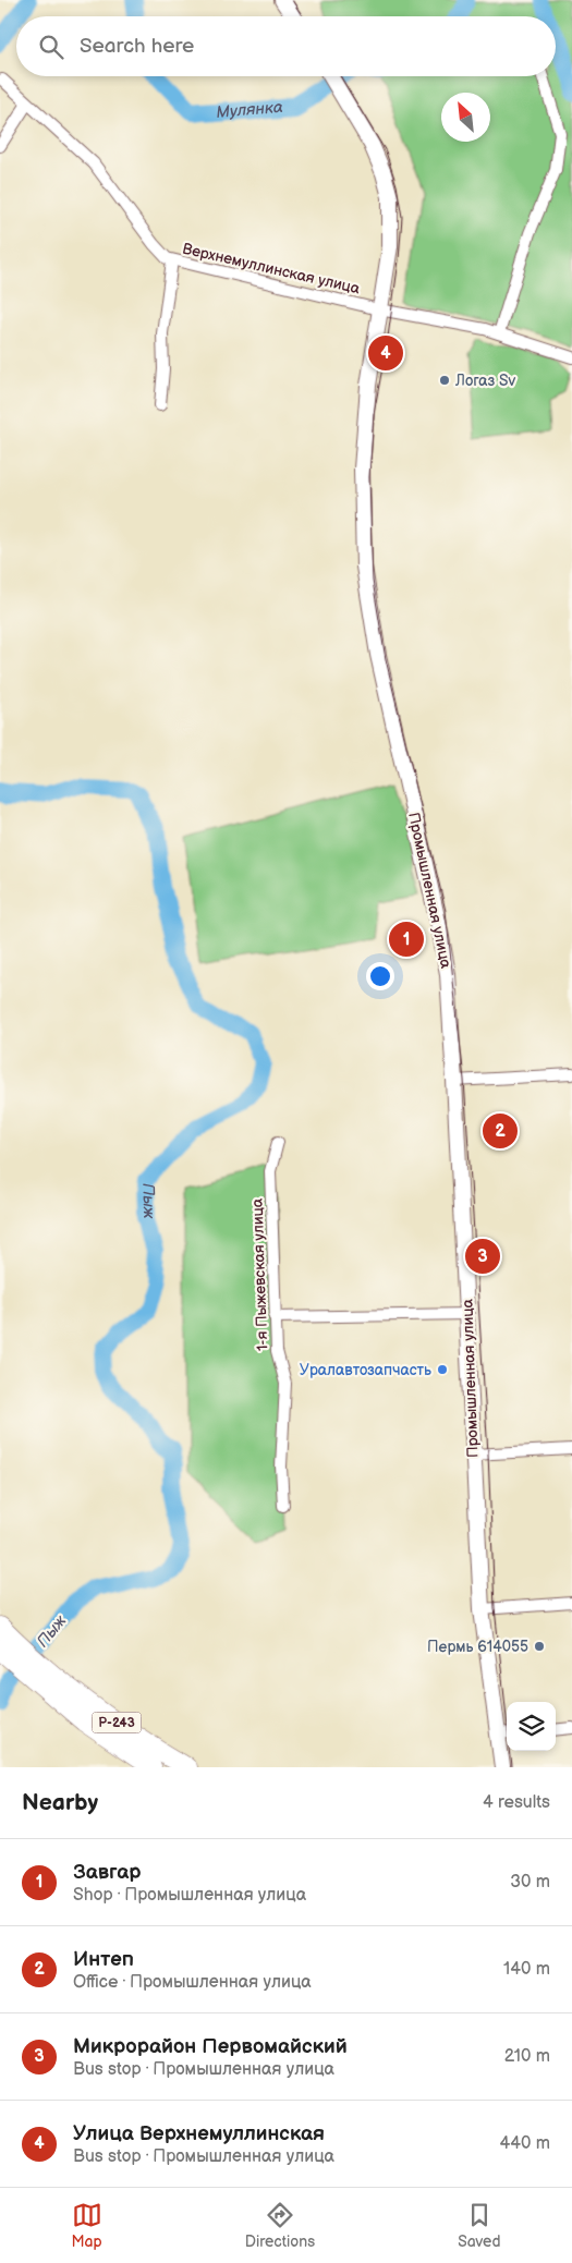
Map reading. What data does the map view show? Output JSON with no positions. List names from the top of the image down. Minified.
{"streets":{"highway":["Р-243"],"street":["Верхнемуллинская улица","Промышленная улица","1-я Пыжевская улица"]},"crossings":[["Верхнемуллинская улица","Промышленная улица"]],"water":["Мулянка","Пыж"],"places":["Логаз Sv","Уралавтозапчасть","Пермь 614055"],"north":"top left","page":{"search":"Search here","pins":["4","1","2","3"],"heading":["Nearby","4 results"],"list":[{"mark":"1","name":"Завгар","note":"Shop · Промышленная улица","value":"30 m"},{"mark":"2","name":"Интеп","note":"Office · Промышленная улица","value":"140 m"},{"mark":"3","name":"Микрорайон Первомайский","note":"Bus stop · Промышленная улица","value":"210 m"},{"mark":"4","name":"Улица Верхнемуллинская","note":"Bus stop · Промышленная улица","value":"440 m"}],"nav":["Map","Directions","Saved"]}}
